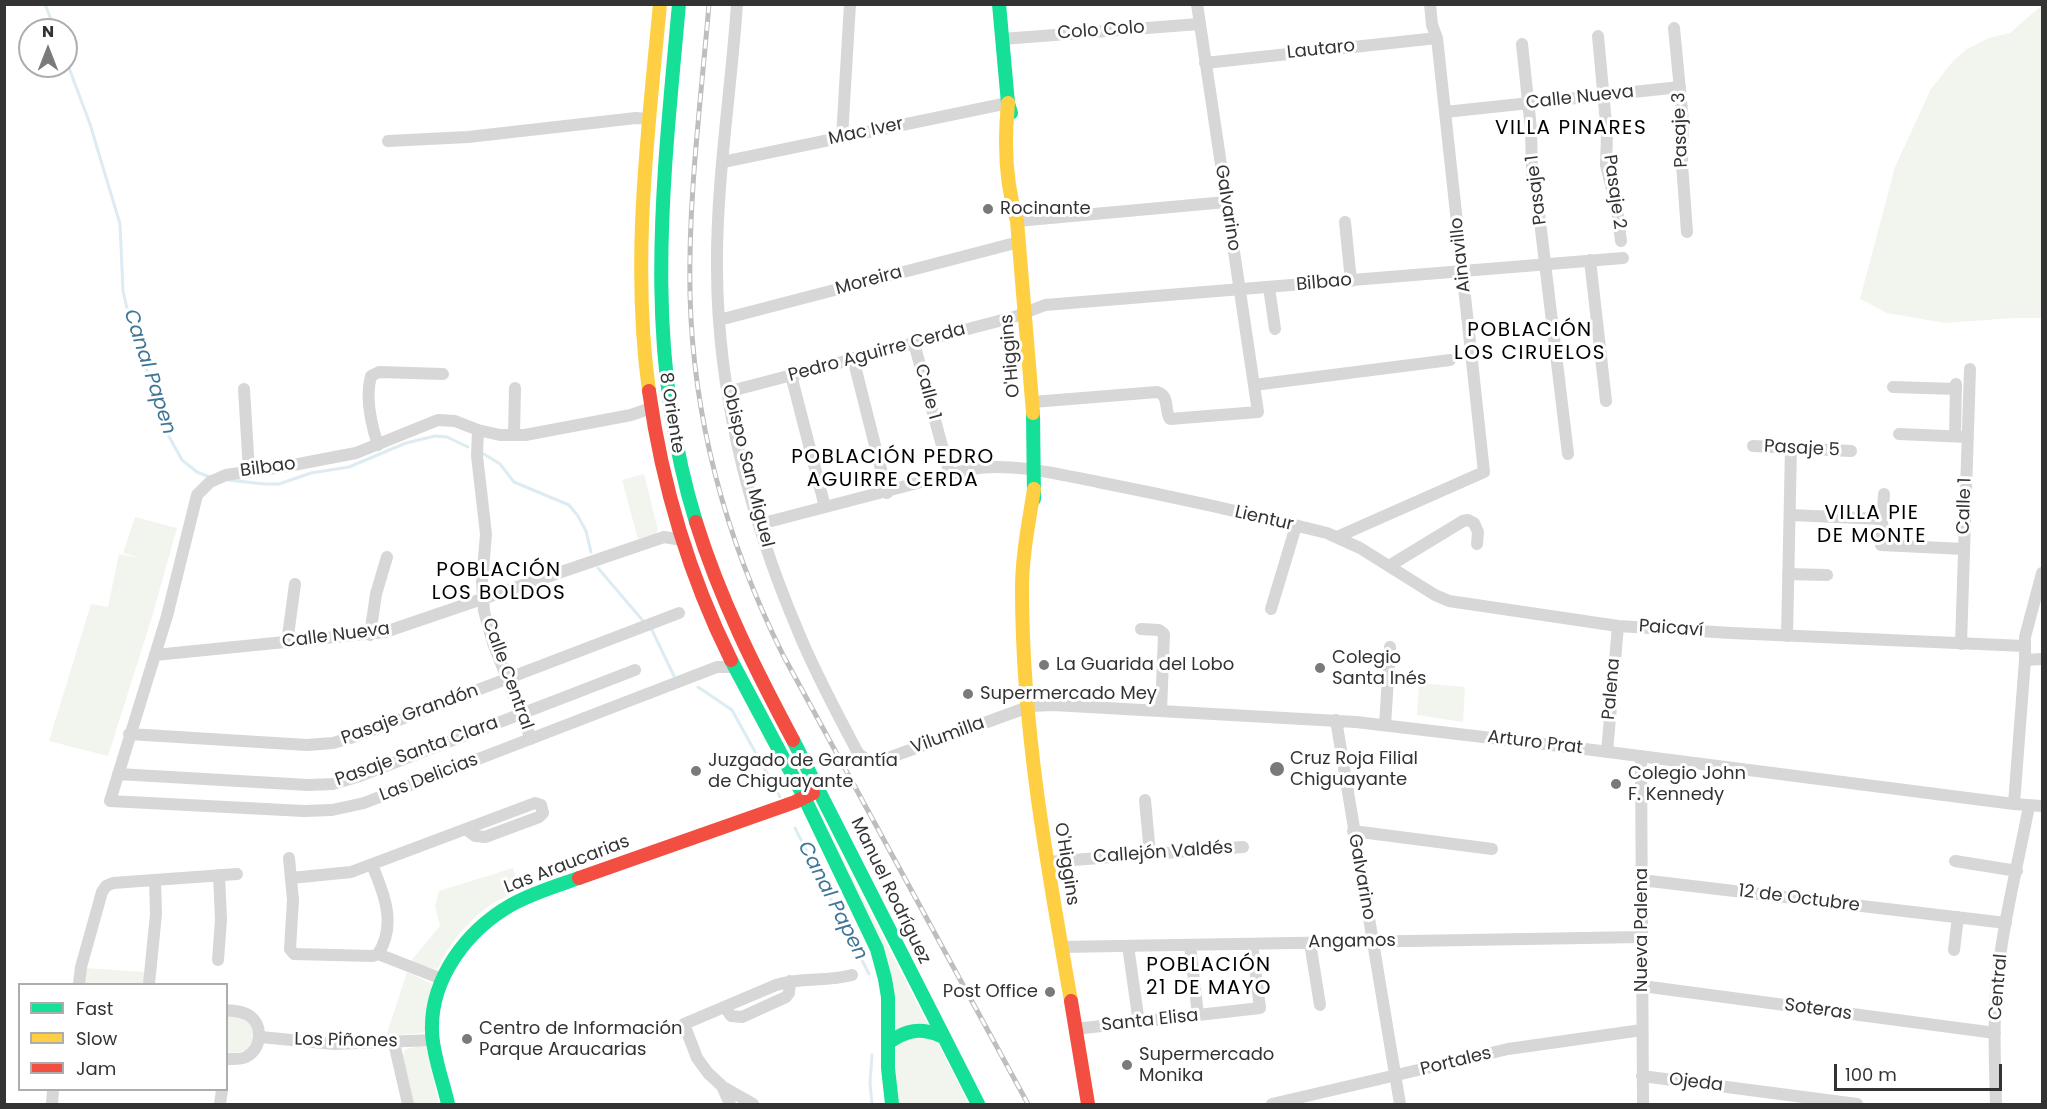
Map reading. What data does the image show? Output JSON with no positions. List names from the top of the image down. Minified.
{"streets":{"main road":["O'Higgins","8 Oriente","Las Araucarias","Manuel Rodríguez"],"street":["Colo Colo","Lautaro","Calle Nueva","Pasaje 3","Mac Iver","Pasaje 1","Pasaje 2","Galvarino","Ainavillo","Moreira","Bilbao","Pedro Aguirre Cerda","Calle 1","Pasaje 5","Obispo San Miguel","Lientur","Paicaví","Calle Central","Palena","Pasaje Grandón","Vilumilla","Arturo Prat","Pasaje Santa Clara","Las Delicias","Callejón Valdés","12 de Octubre","Nueva Palena","Angamos","Central","Soteras","Santa Elisa","Los Piñones","Portales","Ojeda"]},"crossings":[["Colo Colo","Galvarino"],["Colo Colo","O'Higgins"],["Lautaro","Galvarino"],["Lautaro","Ainavillo"],["Calle Nueva","Pasaje 3"],["Calle Nueva","Pasaje 1"],["Calle Nueva","Pasaje 2"],["Calle Nueva","Ainavillo"],["Calle Nueva","Bilbao"],["Calle Nueva","8 Oriente"],["Calle Nueva","Calle Central"],["Mac Iver","O'Higgins"],["Mac Iver","Obispo San Miguel"],["Pasaje 1","Bilbao"],["Galvarino","Bilbao"],["Galvarino","O'Higgins"],["Galvarino","Arturo Prat"],["Galvarino","Angamos"],["Galvarino","Portales"],["Ainavillo","Bilbao"],["Ainavillo","Lientur"],["Ainavillo","Paicaví"],["Moreira","O'Higgins"],["Moreira","Obispo San Miguel"],["Bilbao","Pedro Aguirre Cerda"],["Bilbao","O'Higgins"],["Bilbao","8 Oriente"],["Bilbao","Calle Central"],["Bilbao","Pasaje Grandón"],["Bilbao","Pasaje Santa Clara"],["Bilbao","Las Delicias"],["Pedro Aguirre Cerda","O'Higgins"],["Pedro Aguirre Cerda","Calle 1"],["Pedro Aguirre Cerda","Obispo San Miguel"],["O'Higgins","Lientur"],["O'Higgins","Vilumilla"],["O'Higgins","Arturo Prat"],["O'Higgins","Callejón Valdés"],["O'Higgins","Angamos"],["O'Higgins","Santa Elisa"],["Calle 1","Lientur"],["Calle 1","Paicaví"],["8 Oriente","Las Delicias"],["8 Oriente","Las Araucarias"],["8 Oriente","Manuel Rodríguez"],["Obispo San Miguel","Lientur"],["Obispo San Miguel","Vilumilla"],["Lientur","Paicaví"],["Paicaví","Palena"],["Calle Central","Pasaje Grandón"],["Calle Central","Pasaje Santa Clara"],["Calle Central","Las Delicias"],["Palena","Arturo Prat"],["Vilumilla","Arturo Prat"],["Arturo Prat","Nueva Palena"],["Arturo Prat","Central"],["Las Araucarias","Manuel Rodríguez"],["Las Araucarias","Los Piñones"],["12 de Octubre","Nueva Palena"],["12 de Octubre","Central"],["Nueva Palena","Angamos"],["Nueva Palena","Soteras"],["Nueva Palena","Portales"],["Nueva Palena","Ojeda"],["Angamos","Santa Elisa"],["Central","Soteras"]],"districts":["VILLA PINARES","POBLACIÓN LOS CIRUELOS","POBLACIÓN PEDRO AGUIRRE CERDA","VILLA PIE DE MONTE","POBLACIÓN LOS BOLDOS","POBLACIÓN 21 DE MAYO"],"water":["Canal Papen"],"places":["Rocinante","La Guarida del Lobo","Colegio Santa Inés","Supermercado Mey","Cruz Roja Filial Chiguayante","Juzgado de Garantía de Chiguayante","Colegio John F. Kennedy","Post Office","Centro de Información Parque Araucarias","Supermercado Monika"],"legend":["Fast","Slow","Jam"],"scale_bar":"100 m","north":"top"}
